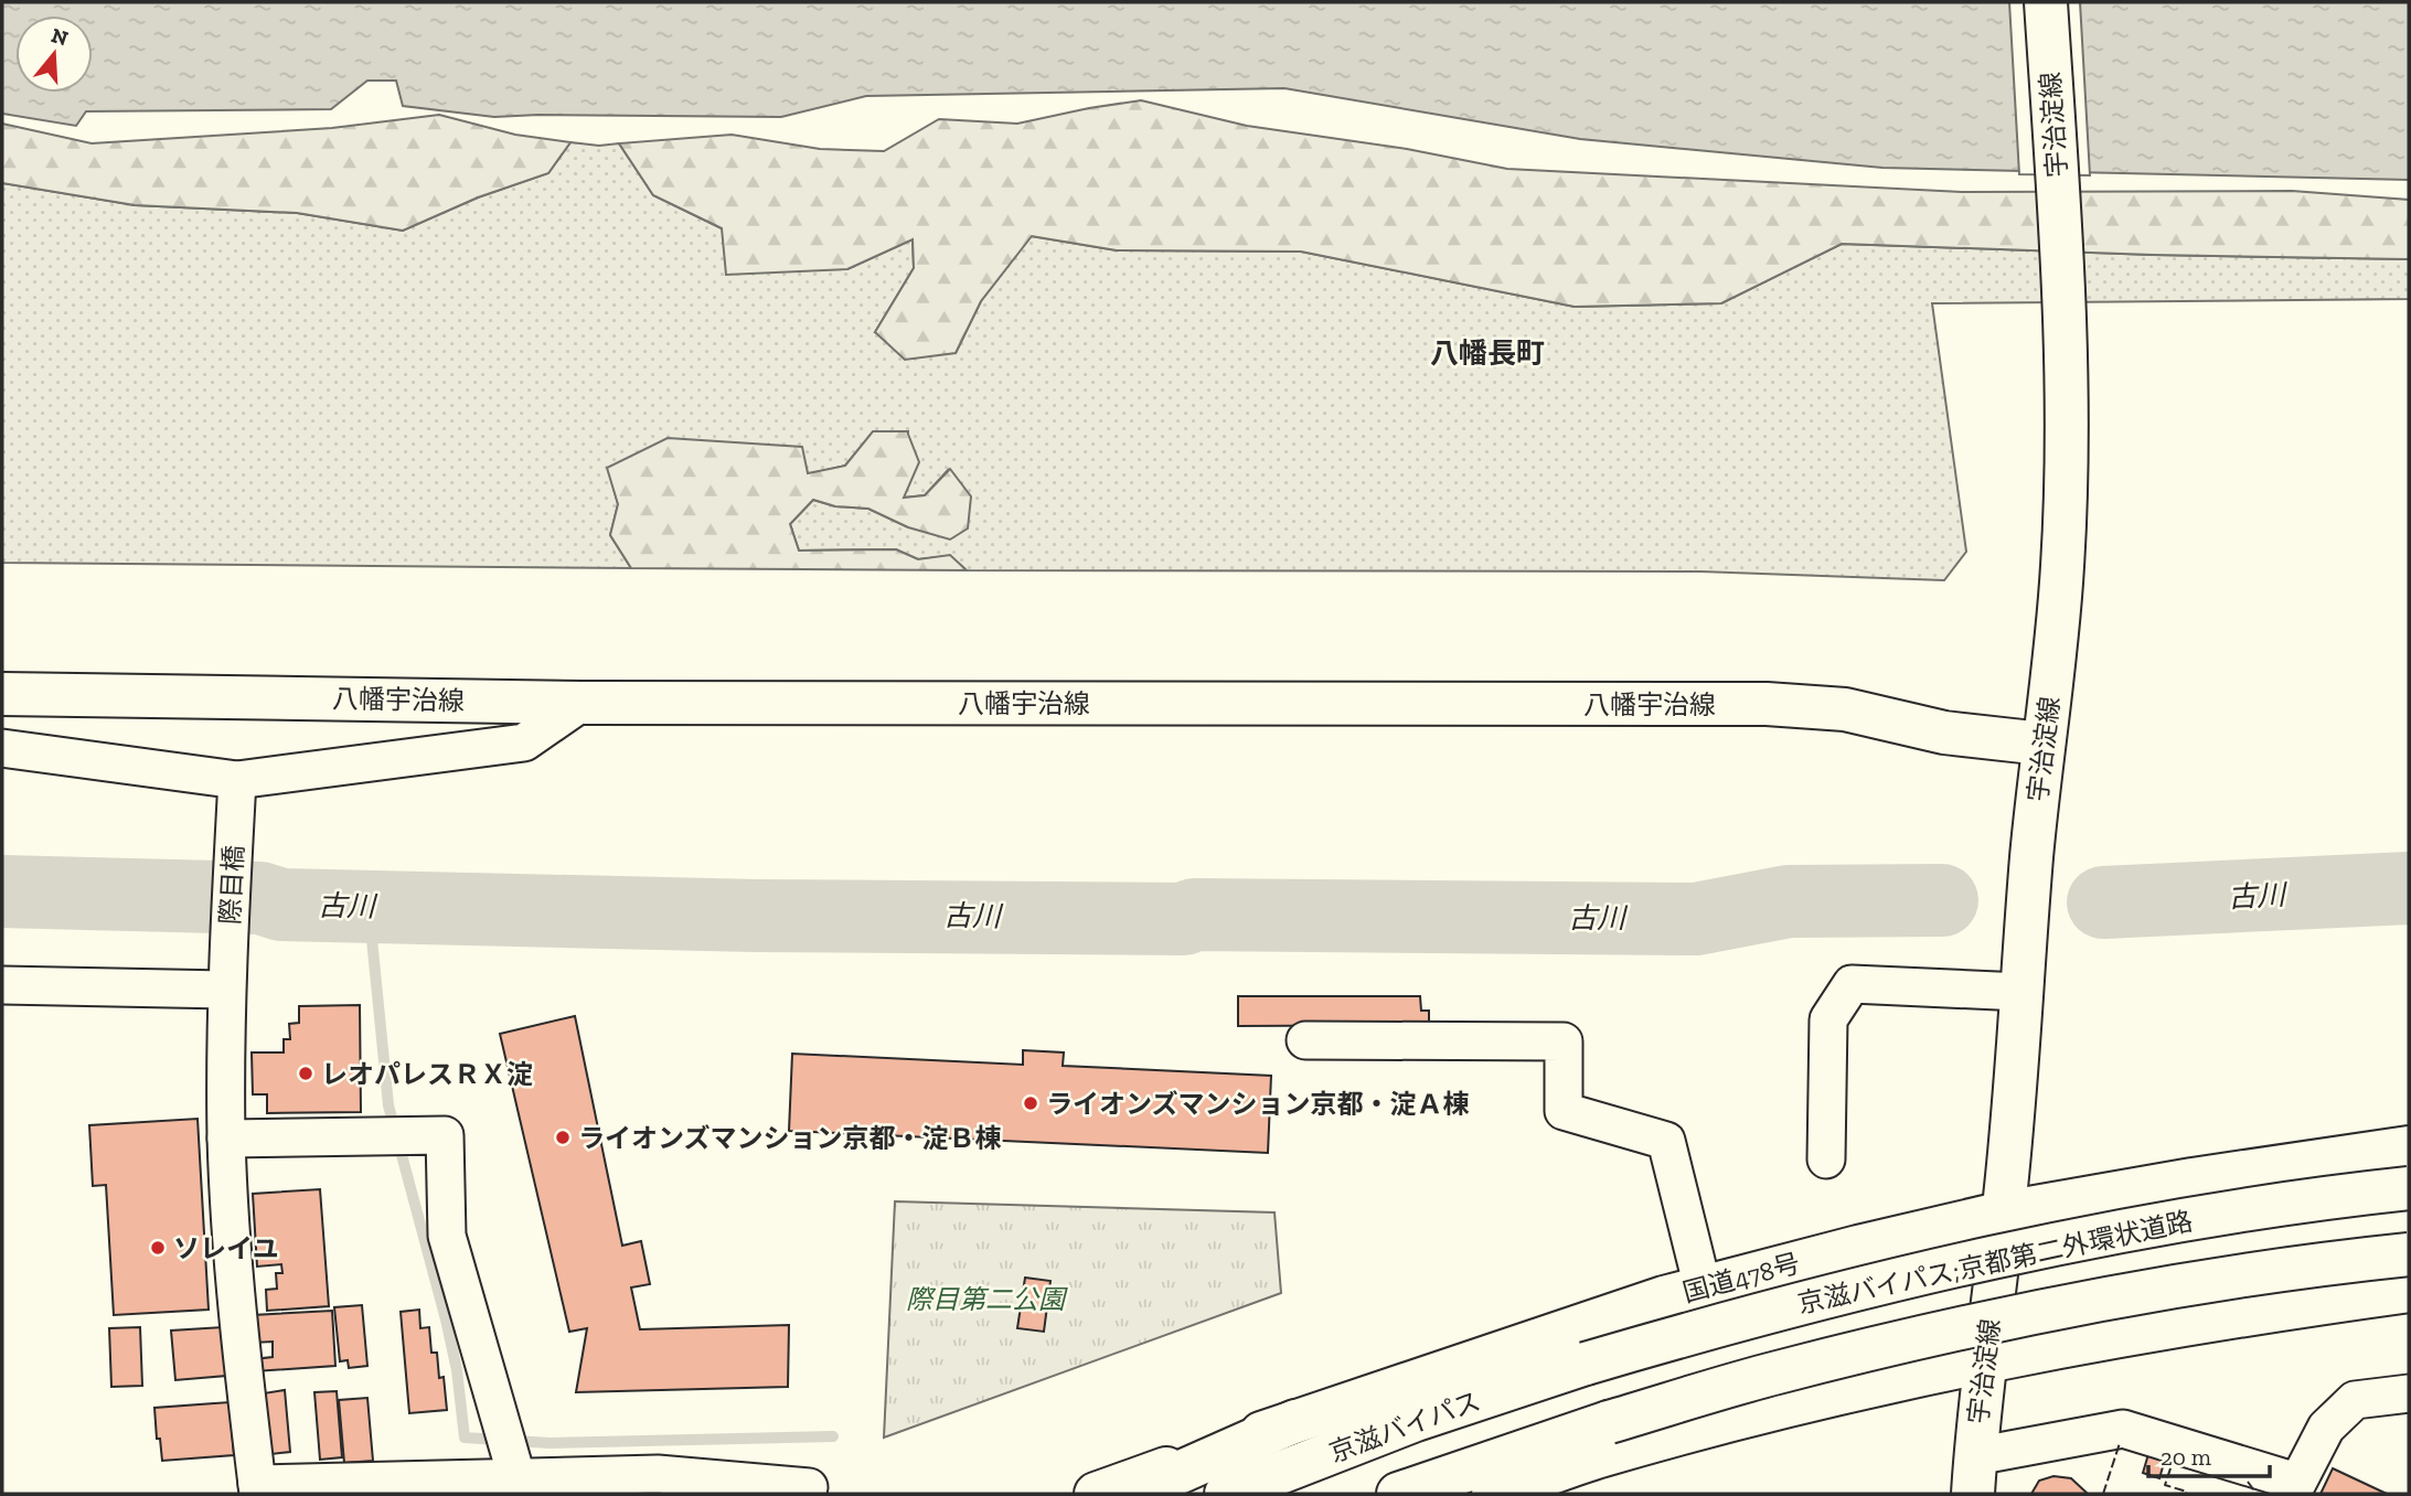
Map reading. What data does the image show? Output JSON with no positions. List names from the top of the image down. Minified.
{"streets":{"main road":["宇治淀線","八幡宇治線","京滋バイパス;京都第二外環状道路","国道478号","京滋バイパス"],"street":["際目橋"]},"crossings":[["宇治淀線","八幡宇治線"],["宇治淀線","国道478号"],["京滋バイパス;京都第二外環状道路","京滋バイパス"]],"districts":["八幡長町"],"water":["古川"],"parks":["際目第二公園"],"places":["レオパレスＲＸ淀","ライオンズマンション京都・淀Ａ棟","ライオンズマンション京都・淀Ｂ棟","ソレイユ"],"scale_bar":"20 m","north":"top"}
